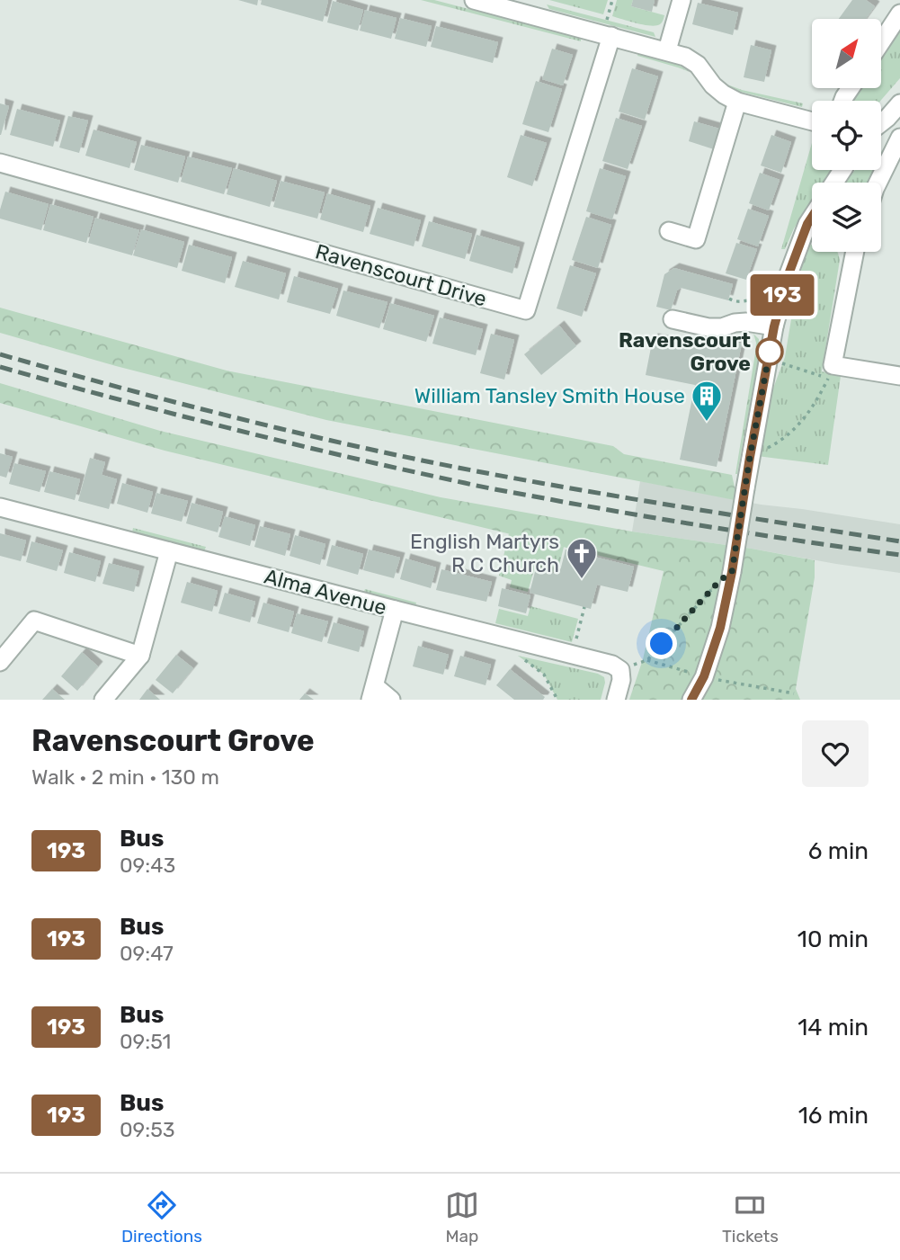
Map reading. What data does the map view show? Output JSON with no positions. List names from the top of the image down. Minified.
{"streets":{"street":["Ravenscourt Drive","Alma Avenue"]},"places":{"other":["Ravenscourt Grove"],"building":["William Tansley Smith House"],"church":["English Martyrs R C Church"]},"lines":["bus line 193"],"north":"top right","page":{"on_map":"193","heading":["Ravenscourt Grove","Walk · 2 min · 130 m"],"list":[{"mark":"193","name":"Bus","note":"09:43","value":"6 min"},{"mark":"193","name":"Bus","note":"09:47","value":"10 min"},{"mark":"193","name":"Bus","note":"09:51","value":"14 min"},{"mark":"193","name":"Bus","note":"09:53","value":"16 min"}],"tabs":["Directions","Map","Tickets"]}}
